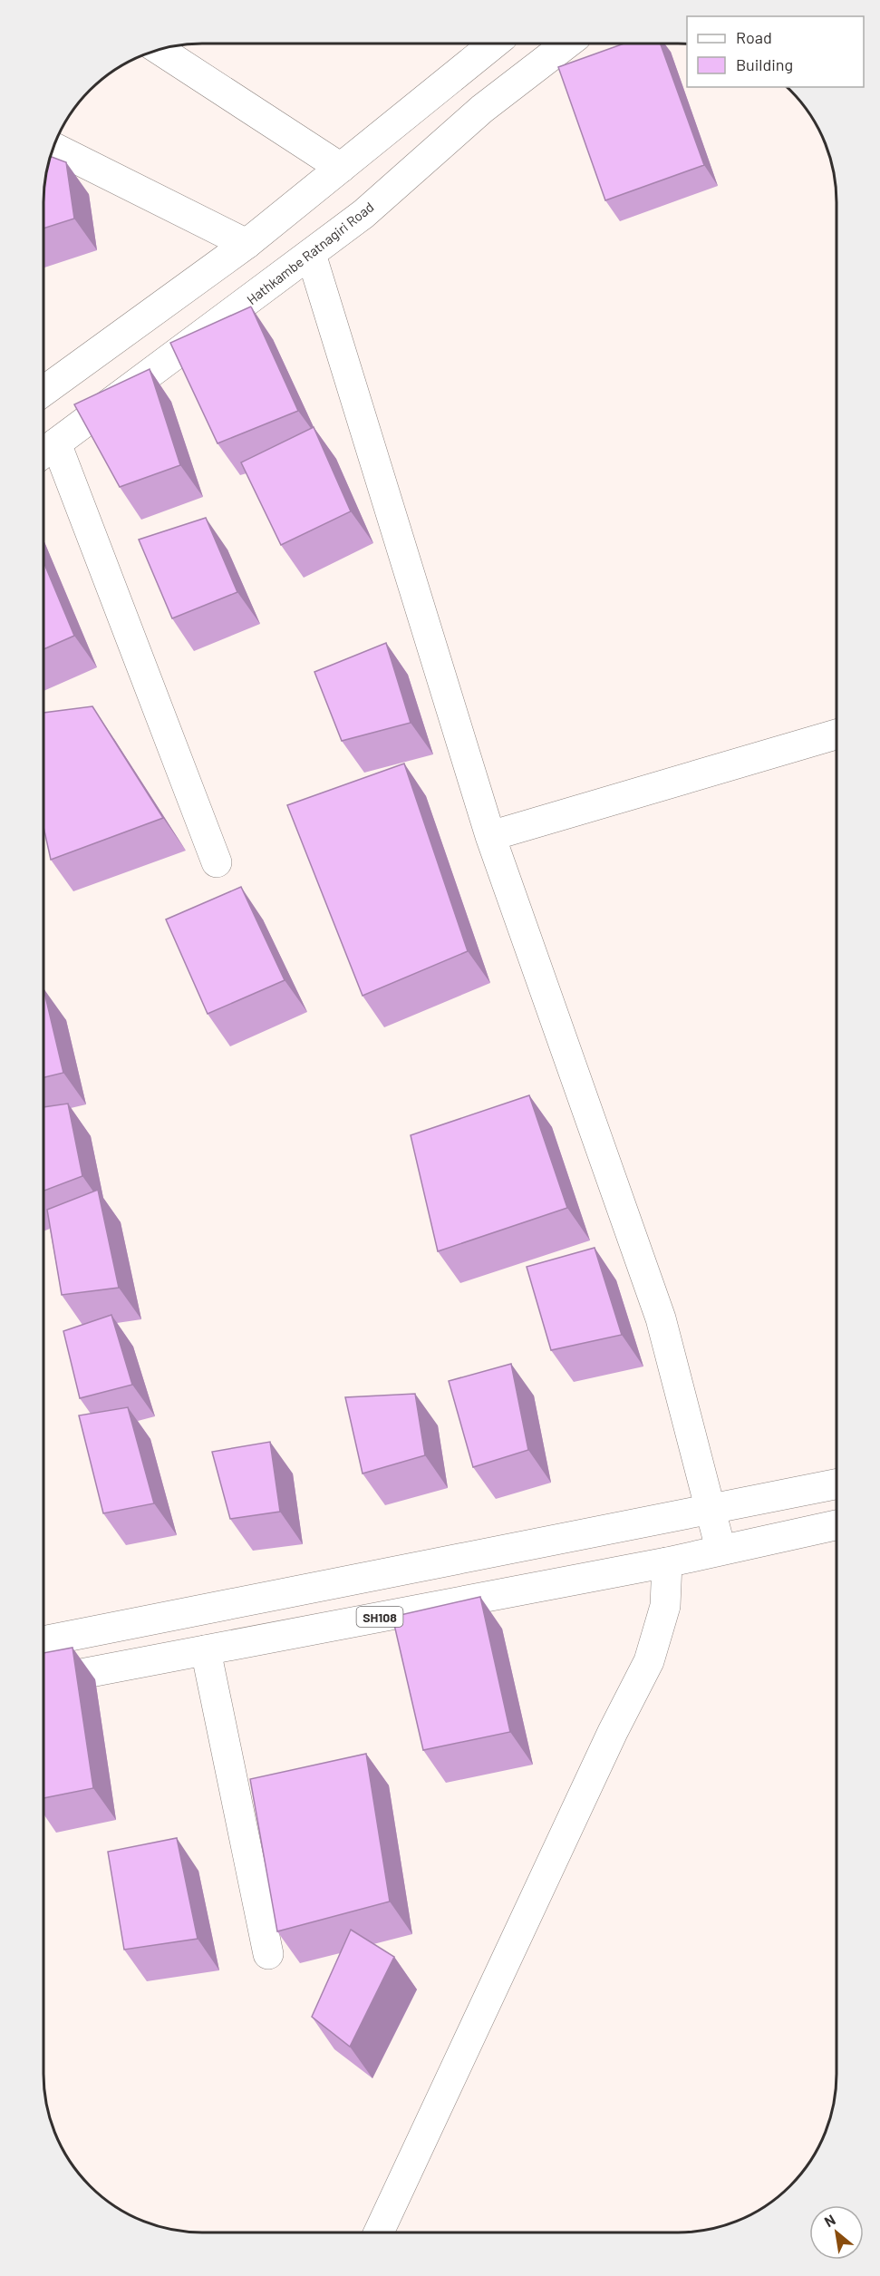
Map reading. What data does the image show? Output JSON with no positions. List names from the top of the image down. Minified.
{"streets":{"street":["Hathkambe Ratnagiri Road","SH108"]},"legend":["Road","Building"],"north":"top left"}
